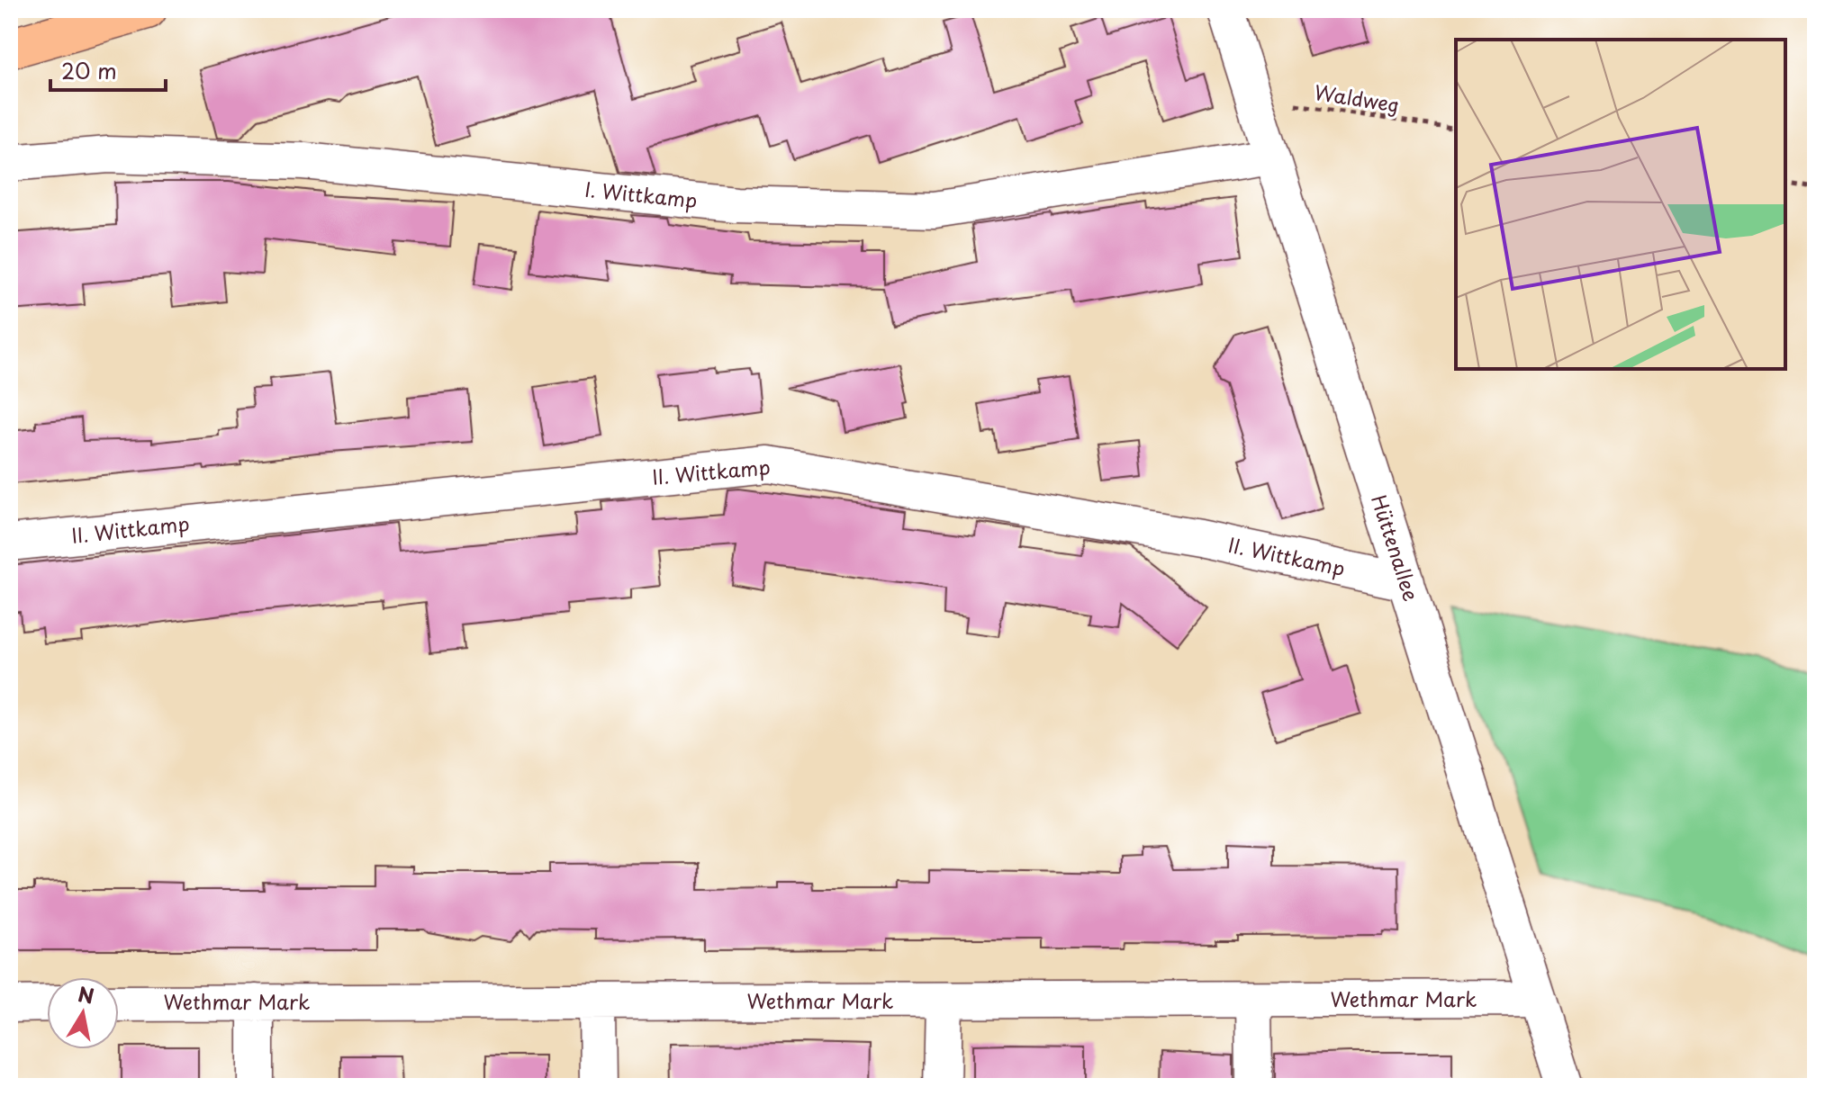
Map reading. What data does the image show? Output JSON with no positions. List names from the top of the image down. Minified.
{"streets":{"street":["I. Wittkamp","II. Wittkamp","Hüttenallee","Wethmar Mark"],"path":["Waldweg"]},"crossings":[["Waldweg","Hüttenallee"],["I. Wittkamp","Hüttenallee"],["II. Wittkamp","Hüttenallee"],["Hüttenallee","Wethmar Mark"]],"scale_bar":"20 m","north":"top"}
